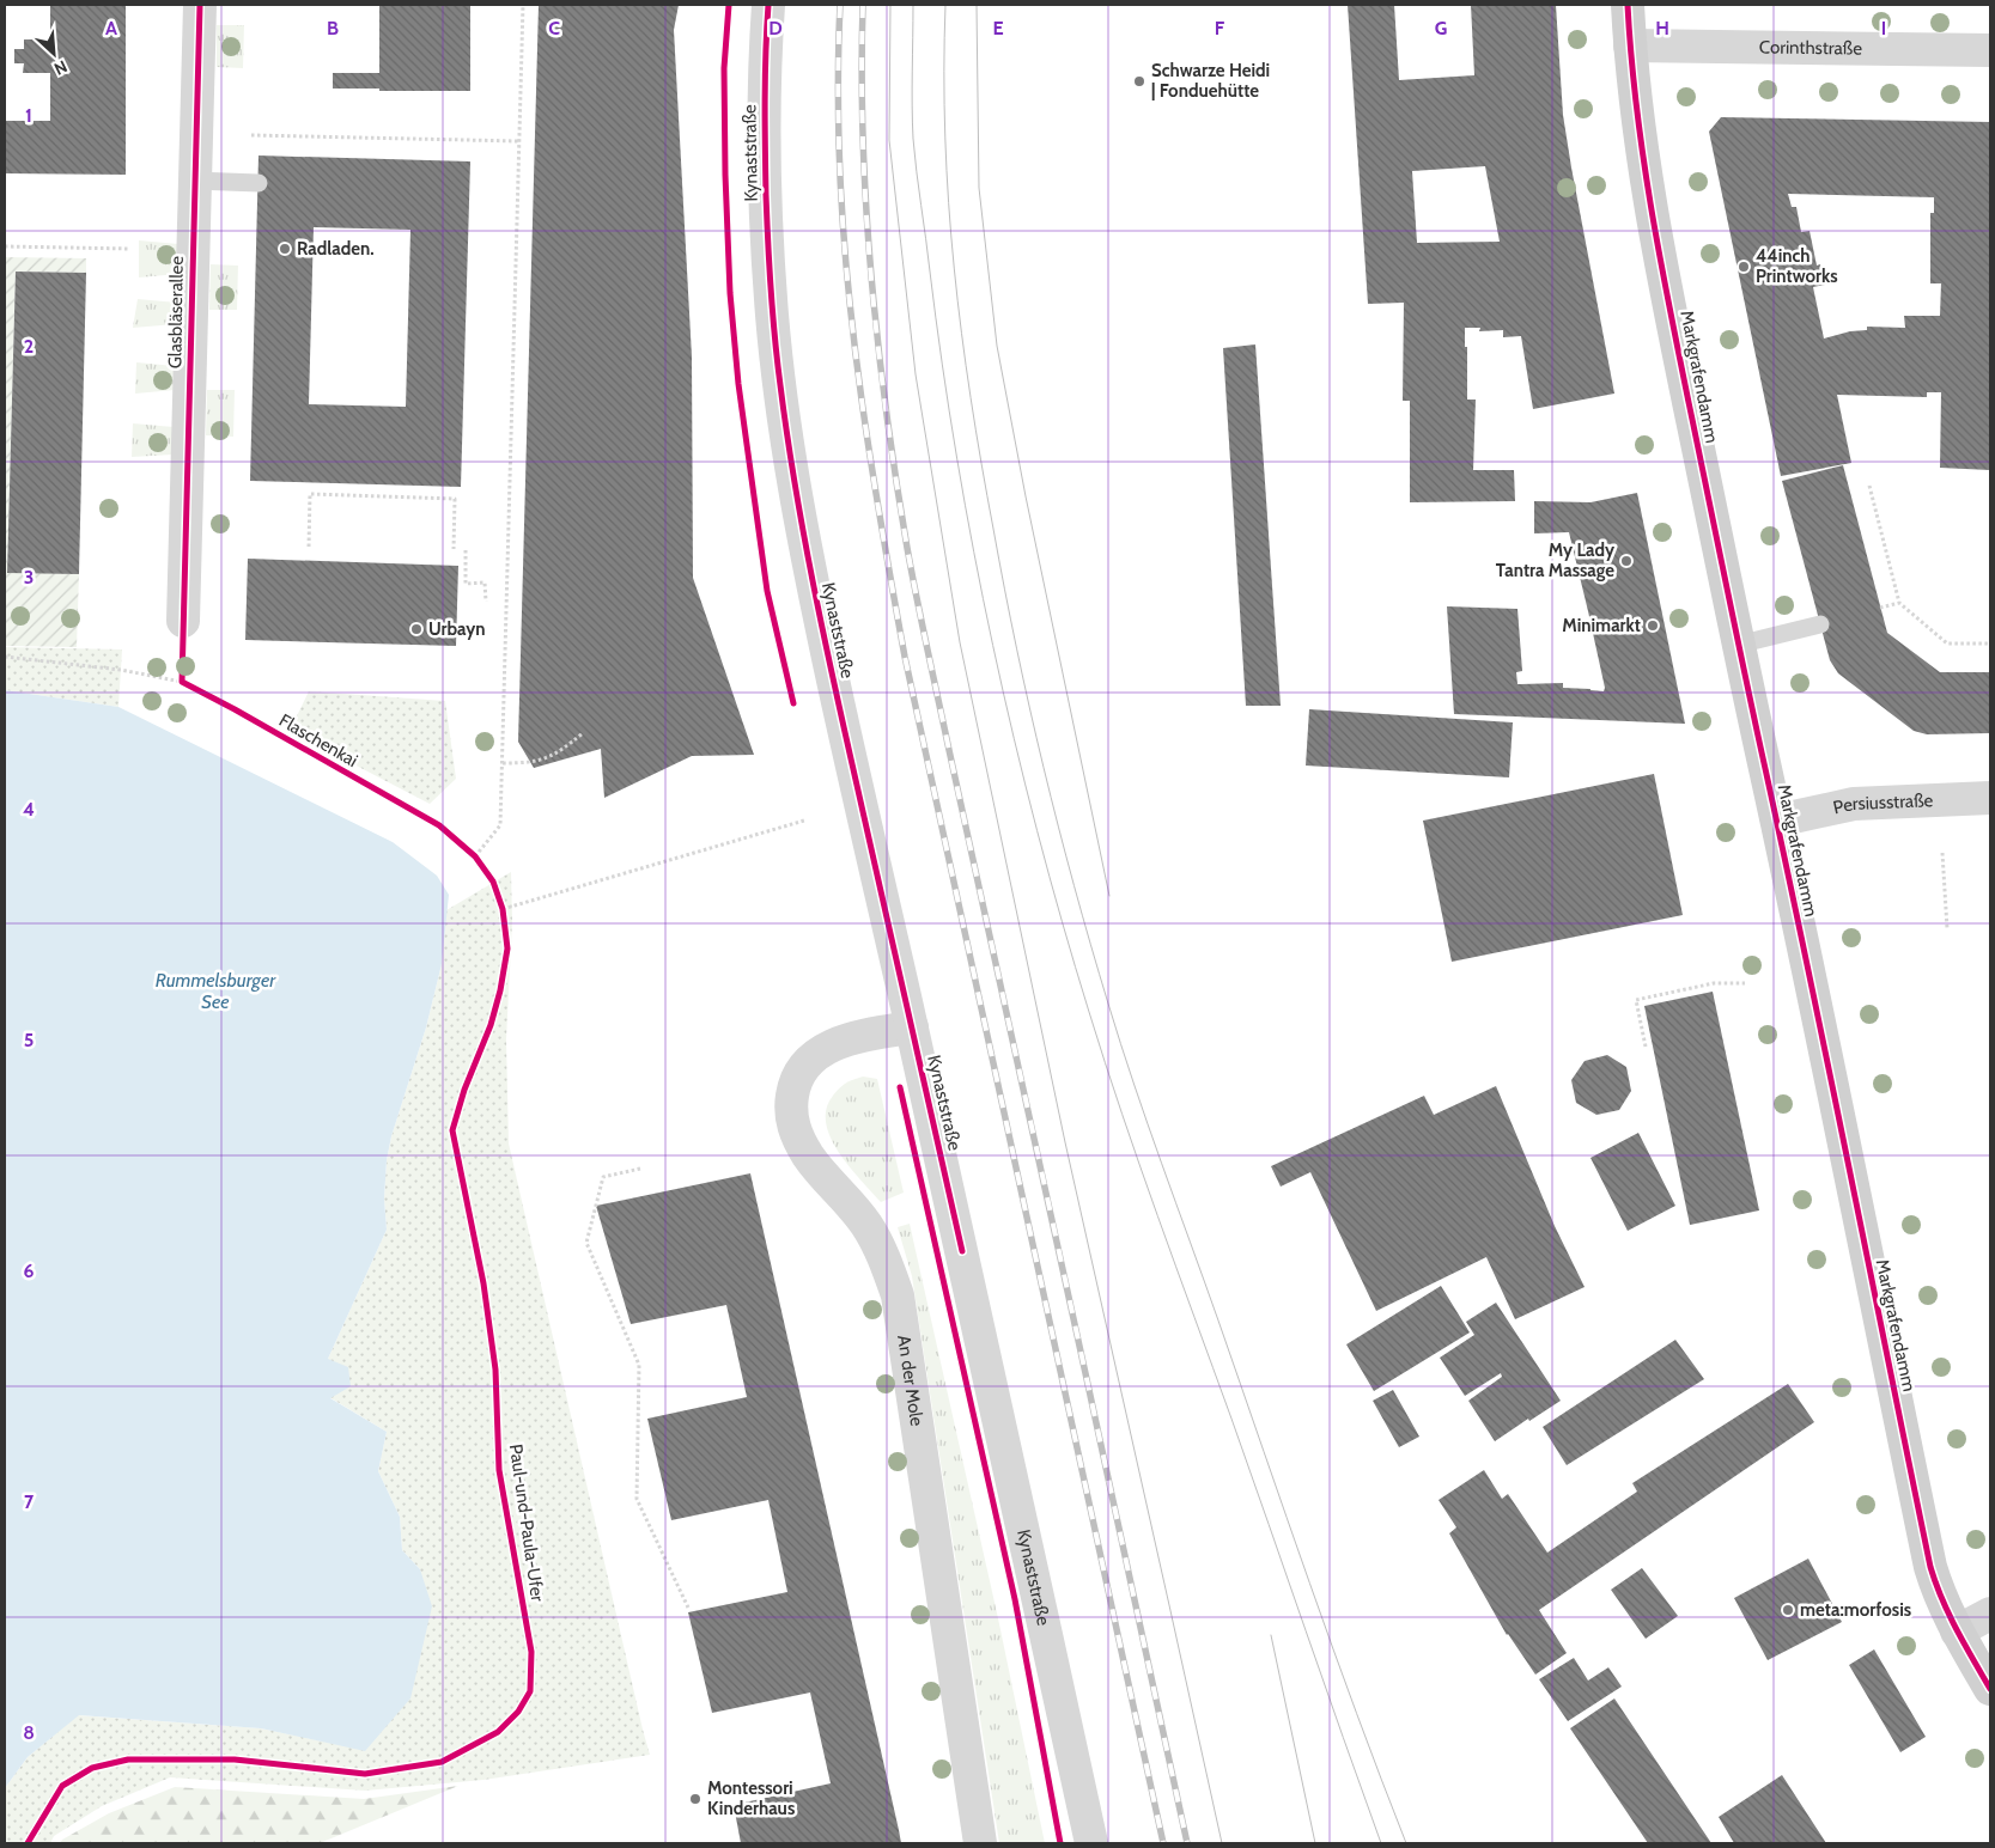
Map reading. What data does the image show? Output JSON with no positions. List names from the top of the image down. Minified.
{"streets":{"main road":["Markgrafendamm"],"street":["Corinthstraße","Kynaststraße","Glasbläserallee","Persiusstraße","An der Mole"],"path":["Paul-und-Paula-Ufer"],"cycle path":["Flaschenkai"]},"crossings":[["Corinthstraße","Markgrafendamm"],["Kynaststraße","An der Mole"],["Markgrafendamm","Persiusstraße"],["Flaschenkai","Paul-und-Paula-Ufer"]],"water":["Rummelsburger See"],"places":["Schwarze Heidi | Fonduehütte","Radladen.","44inch Printworks","My Lady Tantra Massage","Minimarkt","Urbayn","meta:morfosis","Montessori Kinderhaus"],"north":"bottom right","grid":{"columns":["A","B","C","D","E","F","G","H","I"],"rows":["1","2","3","4","5","6","7","8"]}}
